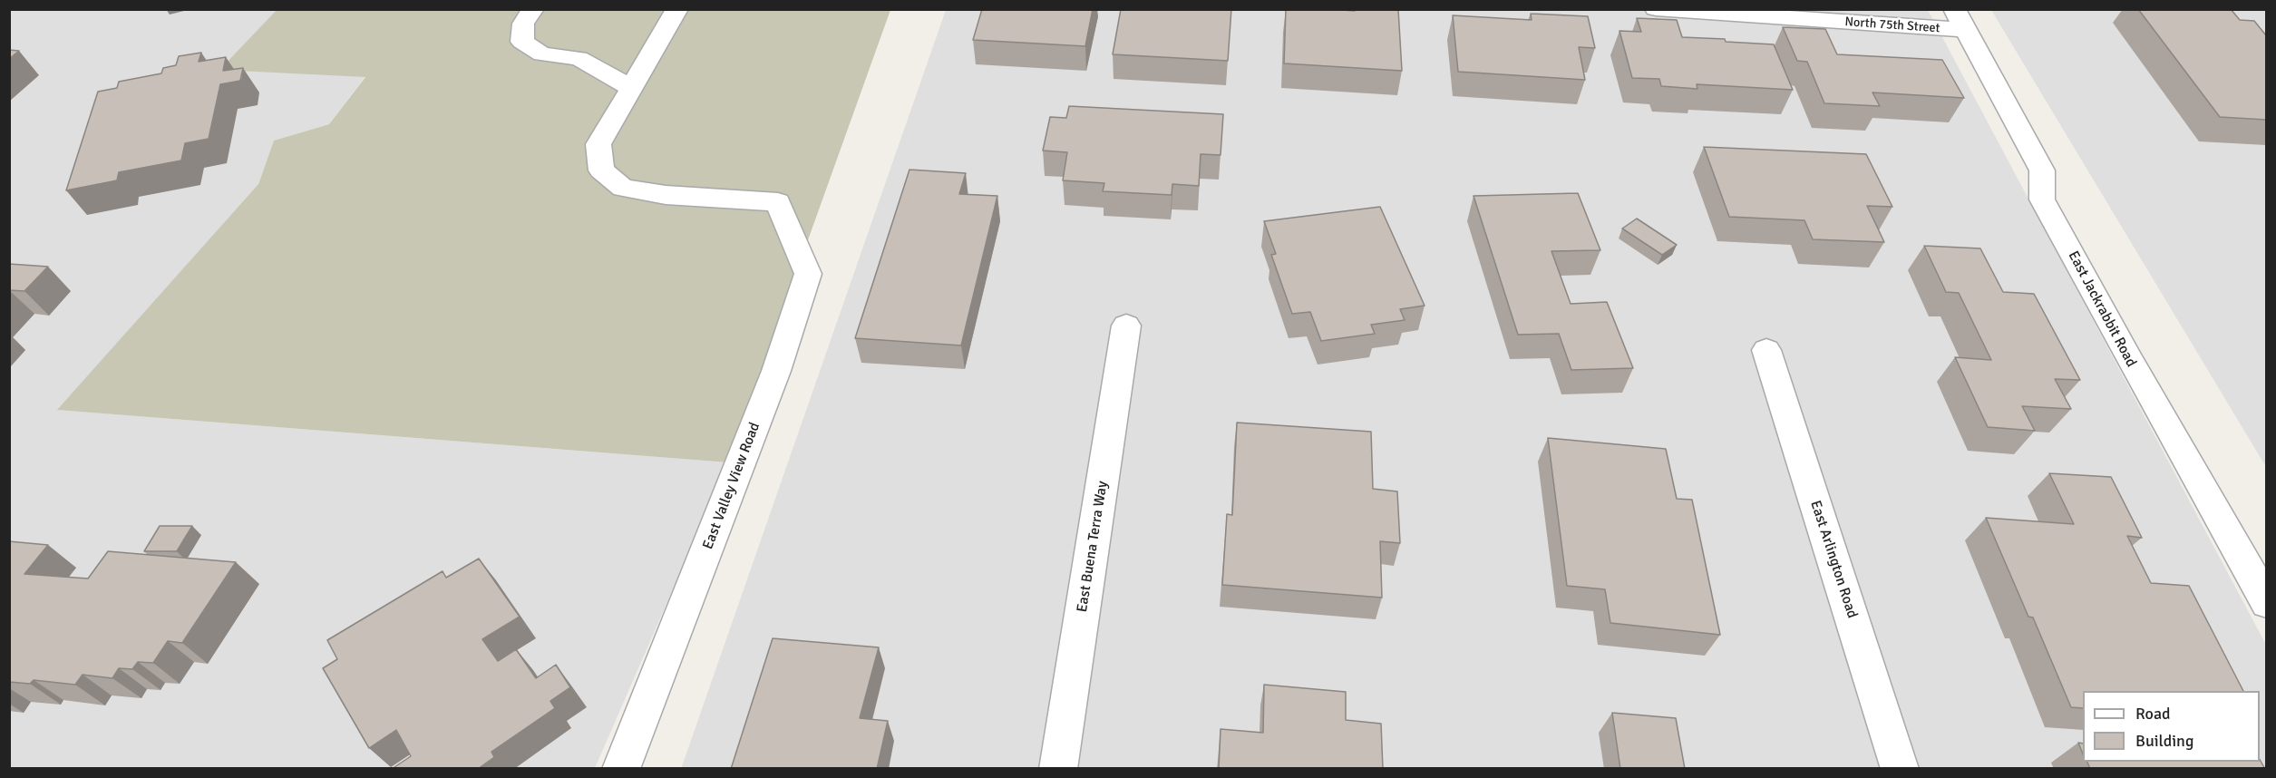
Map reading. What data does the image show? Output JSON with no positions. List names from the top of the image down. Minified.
{"streets":{"street":["North 75th Street","East Jackrabbit Road","East Valley View Road","East Buena Terra Way","East Arlington Road"]},"crossings":[["North 75th Street","East Jackrabbit Road"]],"legend":["Road","Building"]}
